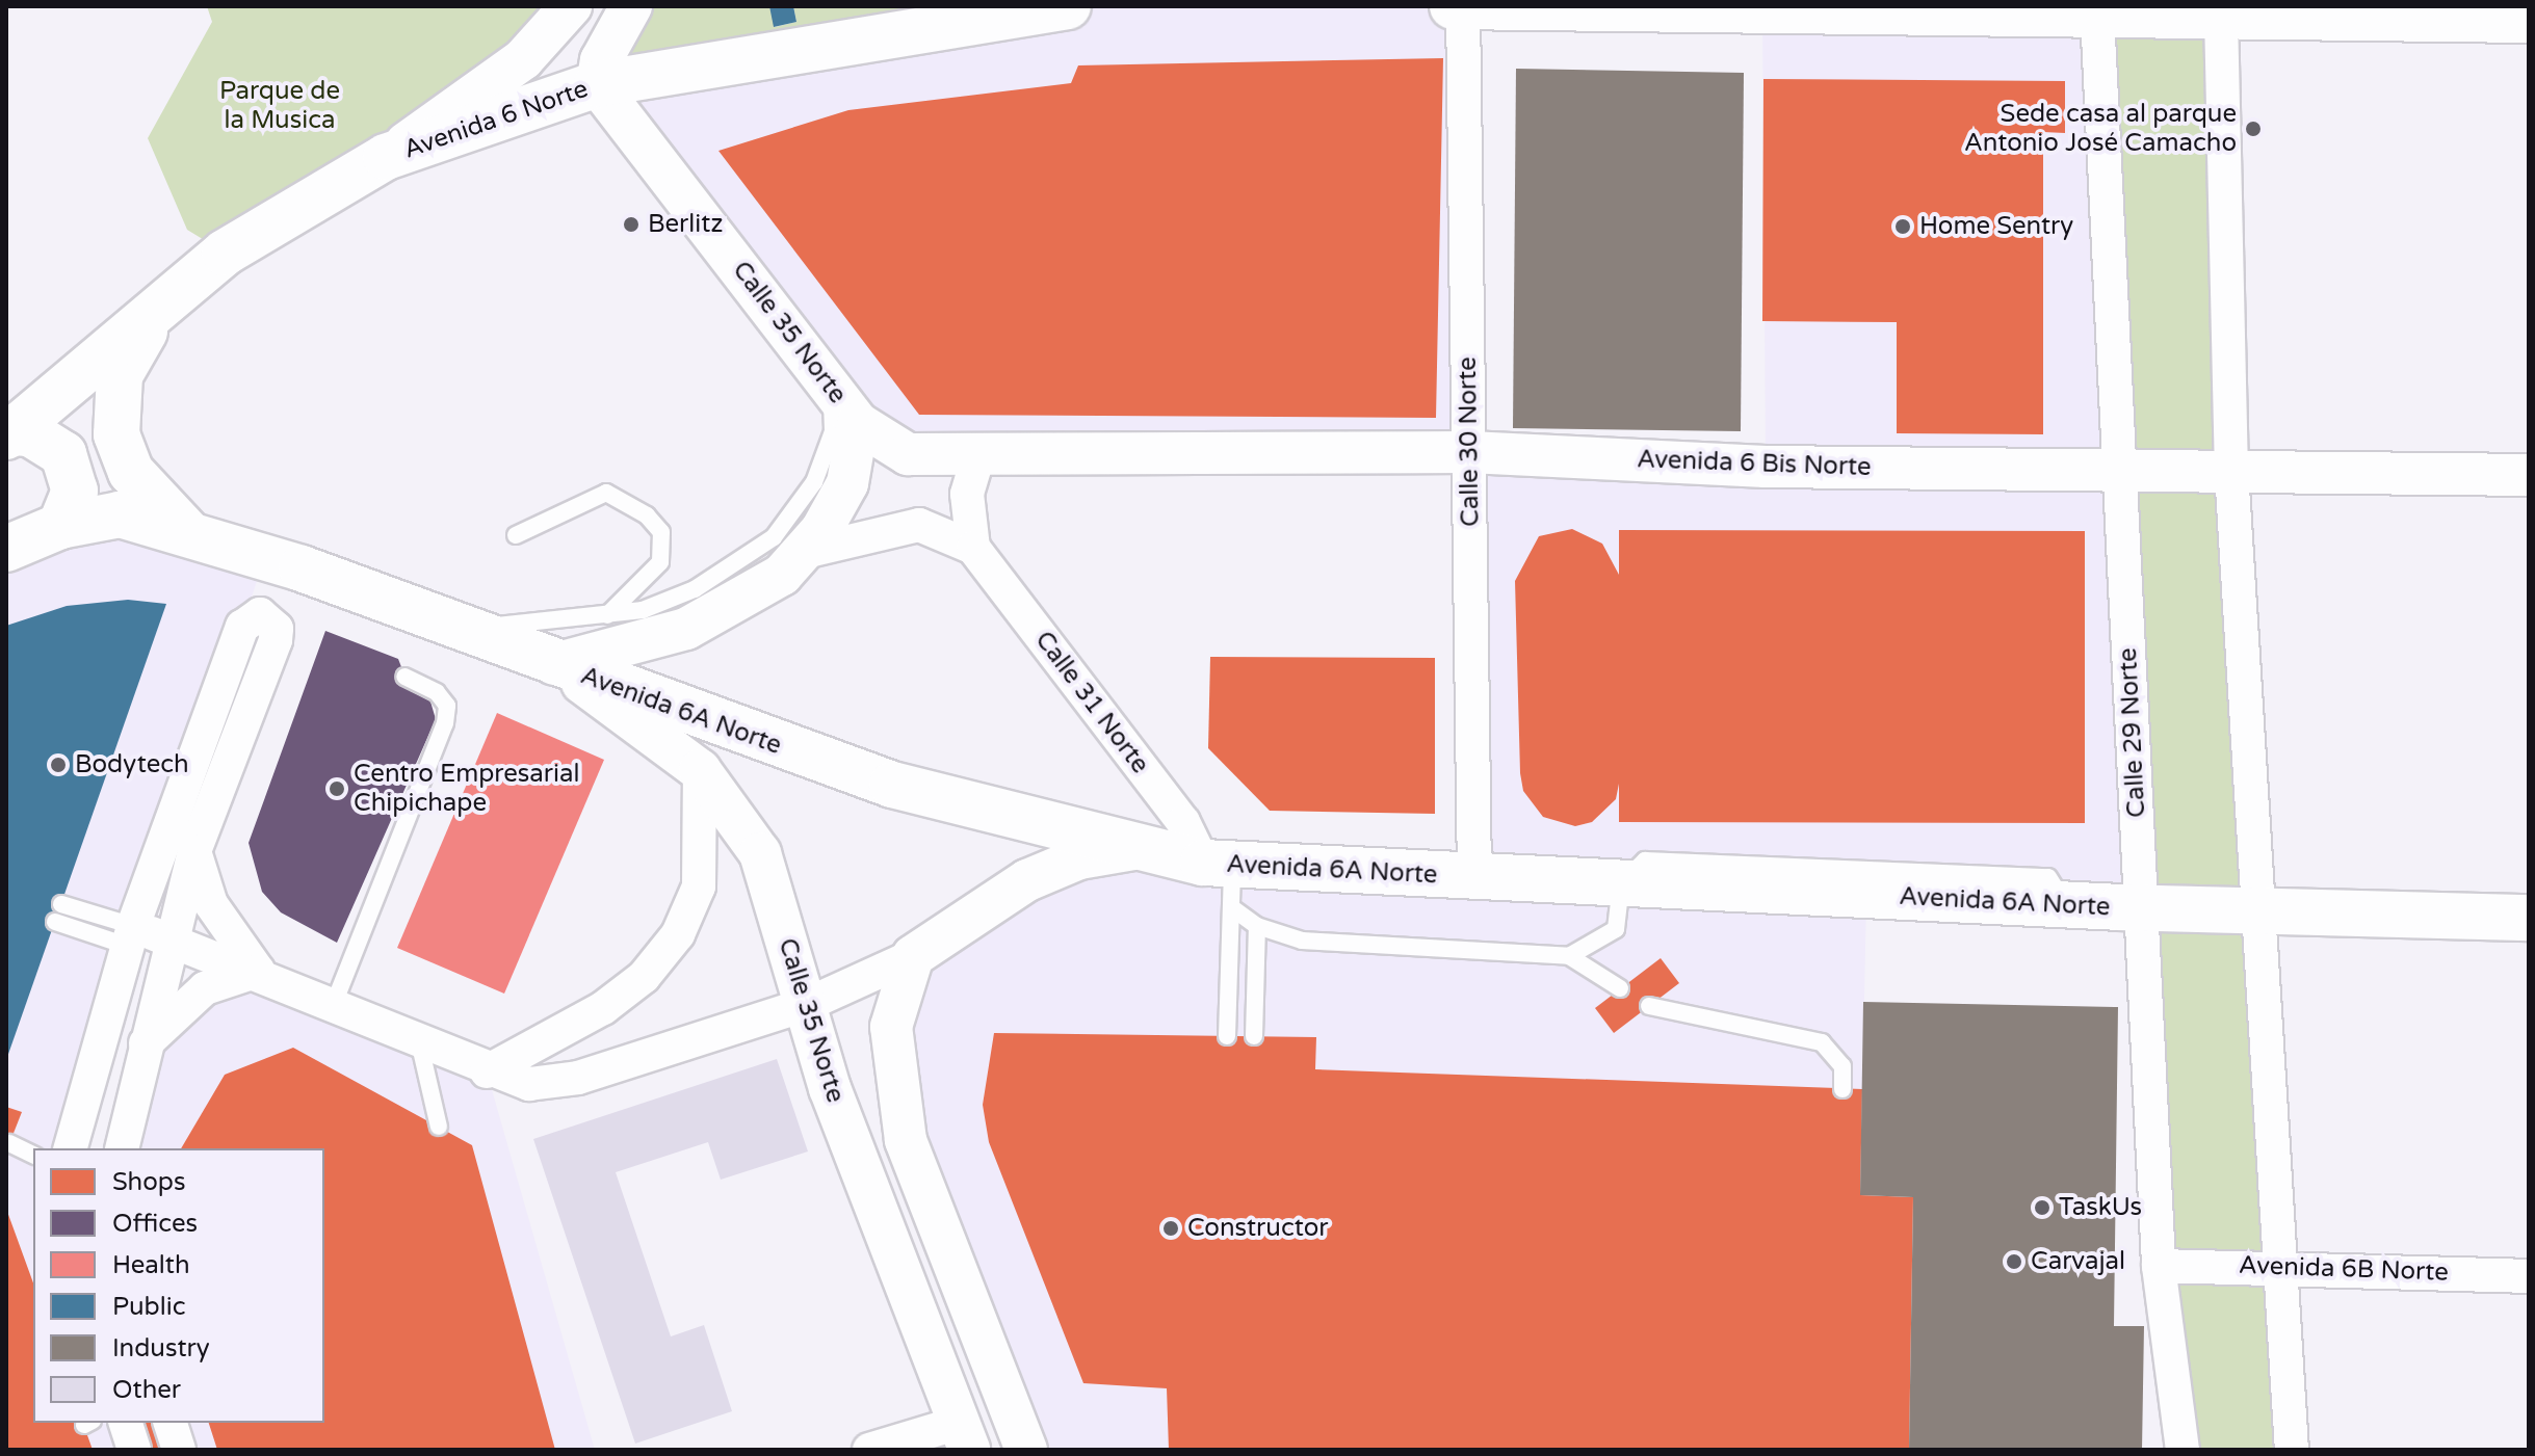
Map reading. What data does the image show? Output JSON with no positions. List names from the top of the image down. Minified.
{"streets":{"main road":["Avenida 6 Norte","Avenida 6A Norte"],"street":["Calle 35 Norte","Calle 30 Norte","Avenida 6 Bis Norte","Calle 31 Norte","Calle 29 Norte","Avenida 6B Norte"]},"crossings":[["Avenida 6 Norte","Calle 35 Norte"],["Calle 35 Norte","Avenida 6 Bis Norte"],["Calle 35 Norte","Avenida 6A Norte"],["Calle 30 Norte","Avenida 6 Bis Norte"],["Calle 30 Norte","Avenida 6A Norte"],["Avenida 6 Bis Norte","Calle 29 Norte"],["Calle 31 Norte","Avenida 6A Norte"],["Avenida 6A Norte","Calle 29 Norte"],["Calle 29 Norte","Avenida 6B Norte"]],"parks":["Parque de la Musica"],"places":["Sede casa al parque Antonio José Camacho","Berlitz","Home Sentry","Bodytech","Centro Empresarial Chipichape","TaskUs","Constructor","Carvajal"],"legend":["Shops","Offices","Health","Public","Industry","Other"]}
